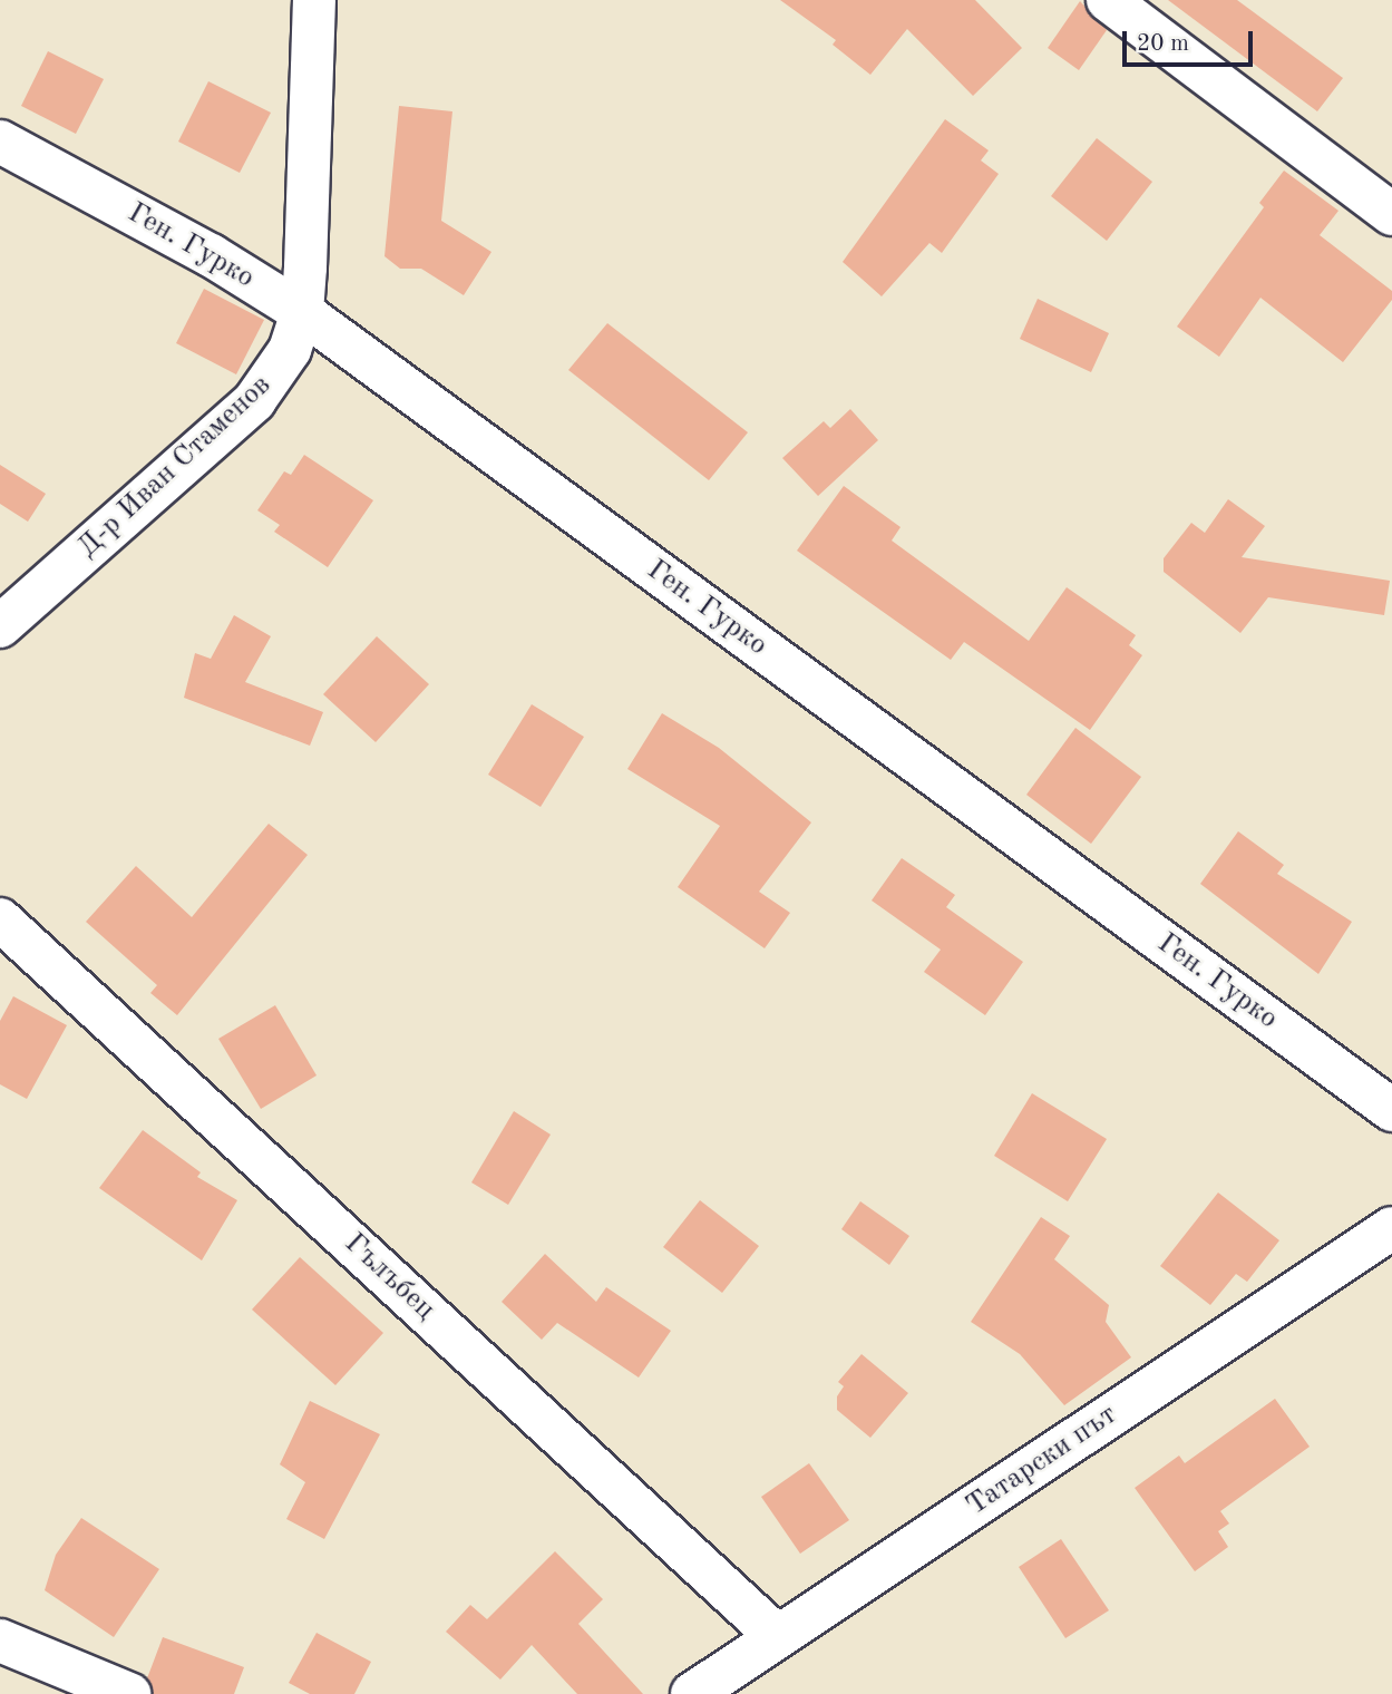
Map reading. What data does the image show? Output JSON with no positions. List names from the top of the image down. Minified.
{"streets":{"street":["Ген. Гурко","Д-р Иван Стаменов","Гълъбец","Татарски път"]},"crossings":[["Ген. Гурко","Д-р Иван Стаменов"],["Гълъбец","Татарски път"]],"scale_bar":"20 m"}
